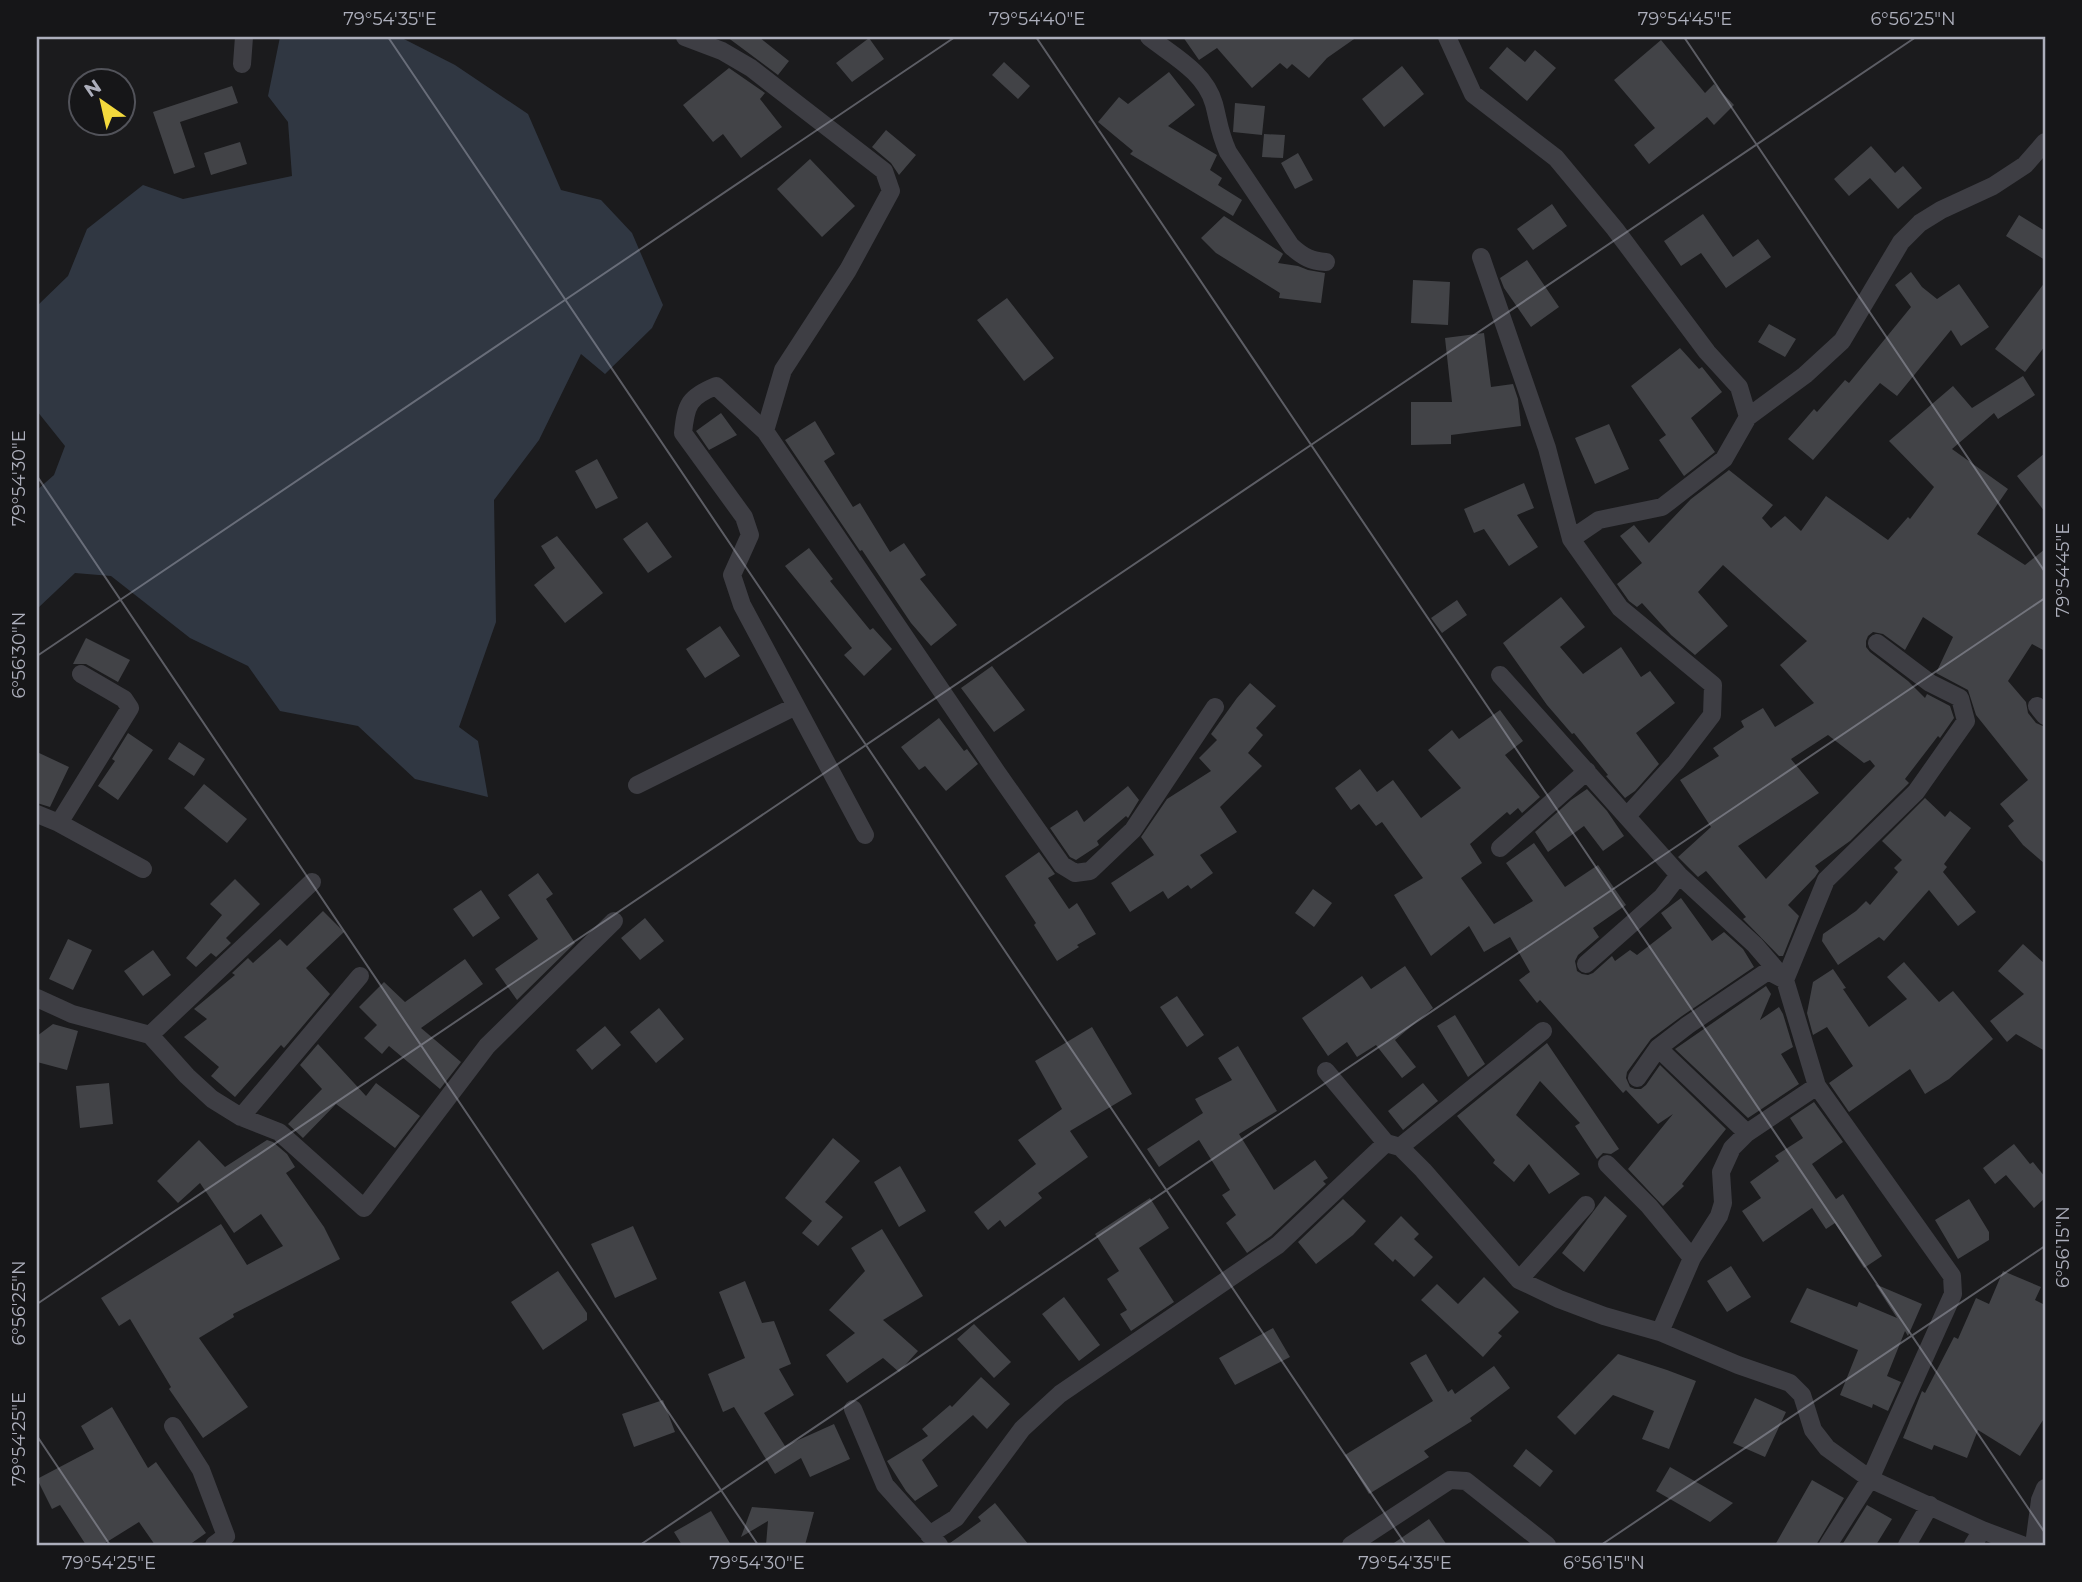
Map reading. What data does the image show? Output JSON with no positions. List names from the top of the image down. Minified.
{"north":"top left","coordinates":["79°54'35\"E","79°54'40\"E","79°54'45\"E","6°56'25\"N","79°54'30\"E","6°56'30\"N","6°56'15\"N","79°54'25\"E"]}
